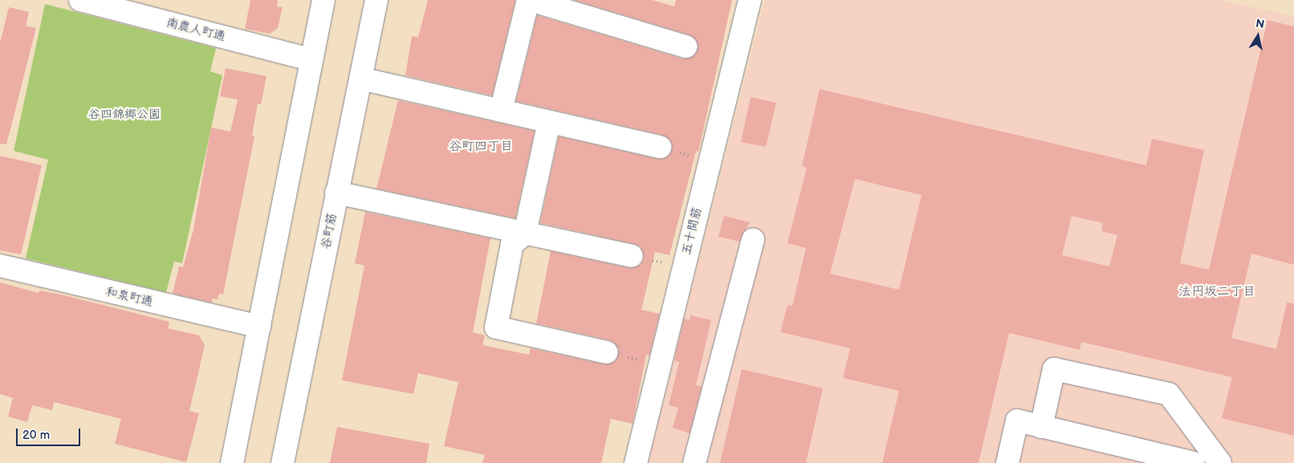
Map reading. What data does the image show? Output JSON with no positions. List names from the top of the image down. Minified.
{"streets":{"street":["南農人町通","谷町筋","五十間筋","和泉町通"]},"districts":["谷町四丁目","法円坂二丁目"],"parks":["谷四錦郷公園"],"scale_bar":"20 m","north":"top"}
